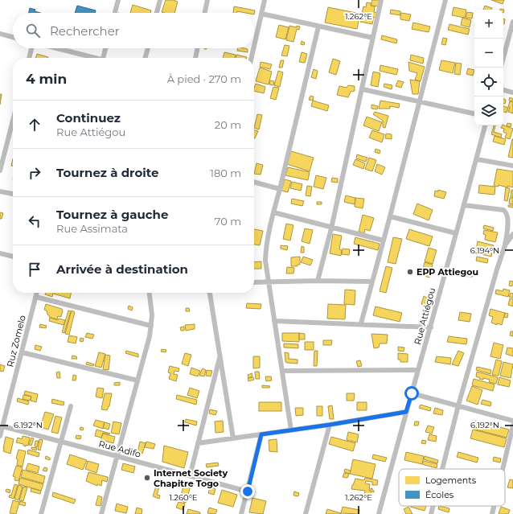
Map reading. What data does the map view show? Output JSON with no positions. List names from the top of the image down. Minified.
{"streets":{"street":["Rue Attiégou","Ruz Zomelo","Rue Adifo"]},"places":["EPP Attiegou","Internet Society Chapitre Togo"],"legend":["Logements","Écoles"],"page":{"map_buttons":["+","−"],"search":"Rechercher","heading":["4 min","À pied · 270 m"],"list":[["Continuez","Rue Attiégou","20 m"],["Tournez à droite","180 m"],["Tournez à gauche","Rue Assimata","70 m"],"Arrivée à destination"]},"coordinates":["1.262°E","6.194°N","6.192°N","1.260°E"]}
